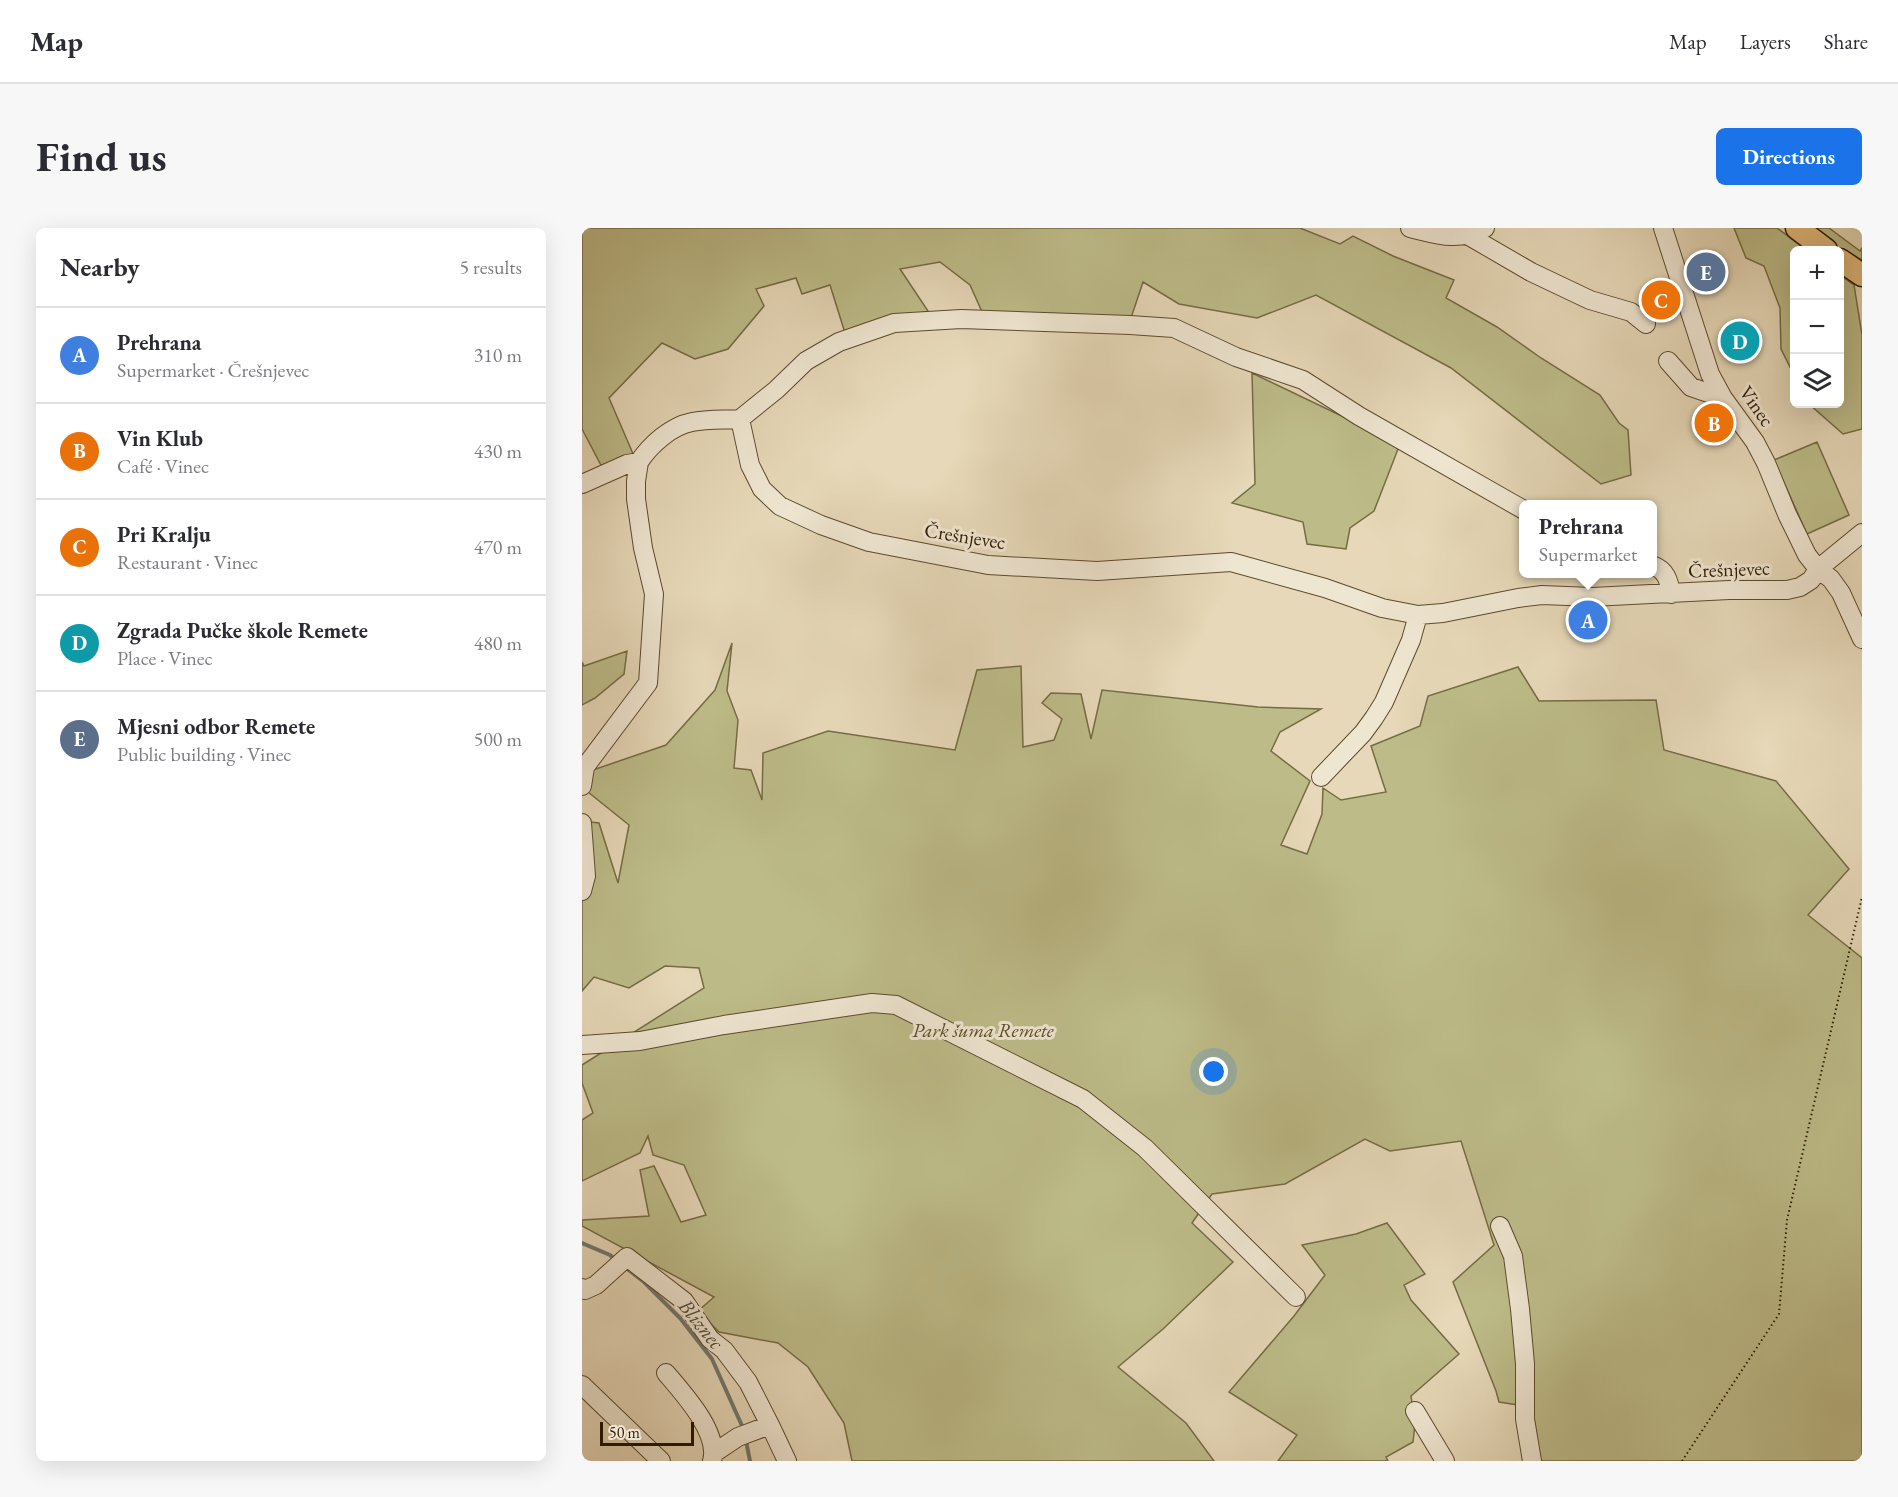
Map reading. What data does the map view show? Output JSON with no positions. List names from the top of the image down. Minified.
{"streets":{"street":["Vinec","Črešnjevec"]},"crossings":[["Vinec","Črešnjevec"]],"water":["Bliznec"],"parks":["Park šuma Remete"],"scale_bar":"50 m","page":{"header":"Map","nav":["Map","Layers","Share"],"buttons":"Directions","title":"Find us","heading":["Nearby","5 results"],"map_buttons":["+","−"],"pins":["E","C","D","B","A"],"list":[{"mark":"A","name":"Prehrana","note":"Supermarket · Črešnjevec","value":"310 m"},{"mark":"B","name":"Vin Klub","note":"Café · Vinec","value":"430 m"},{"mark":"C","name":"Pri Kralju","note":"Restaurant · Vinec","value":"470 m"},{"mark":"D","name":"Zgrada Pučke škole Remete","note":"Place · Vinec","value":"480 m"},{"mark":"E","name":"Mjesni odbor Remete","note":"Public building · Vinec","value":"500 m"}],"popup":["Prehrana","Supermarket"],"scale":"50 m"}}
